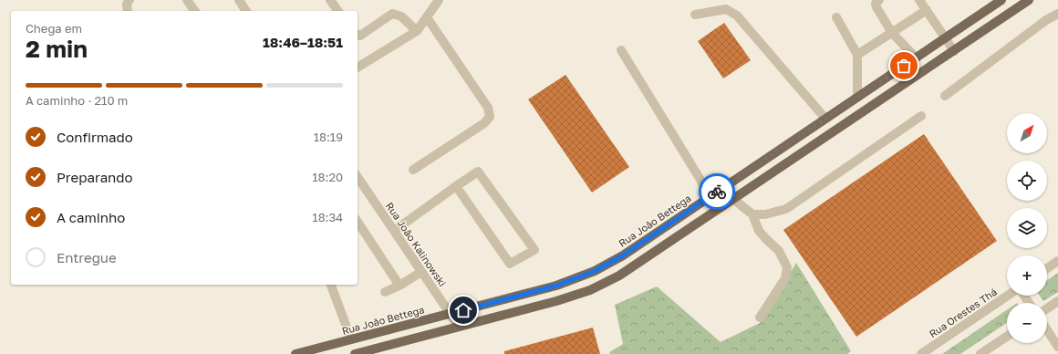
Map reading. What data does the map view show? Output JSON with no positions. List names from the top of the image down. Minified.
{"streets":{"main road":["Rua João Bettega"],"street":["Rua João Kalinowski","Rua Orestes Thá"]},"crossings":[["Rua João Bettega","Rua João Kalinowski"]],"north":"top right","page":{"heading":["2 min","Chega em","18:46–18:51"],"bar":"A caminho · 210 m","map_buttons":["+","−"],"list":[["Confirmado","18:19"],["Preparando","18:20"],["A caminho","18:34"],"Entregue"]}}
